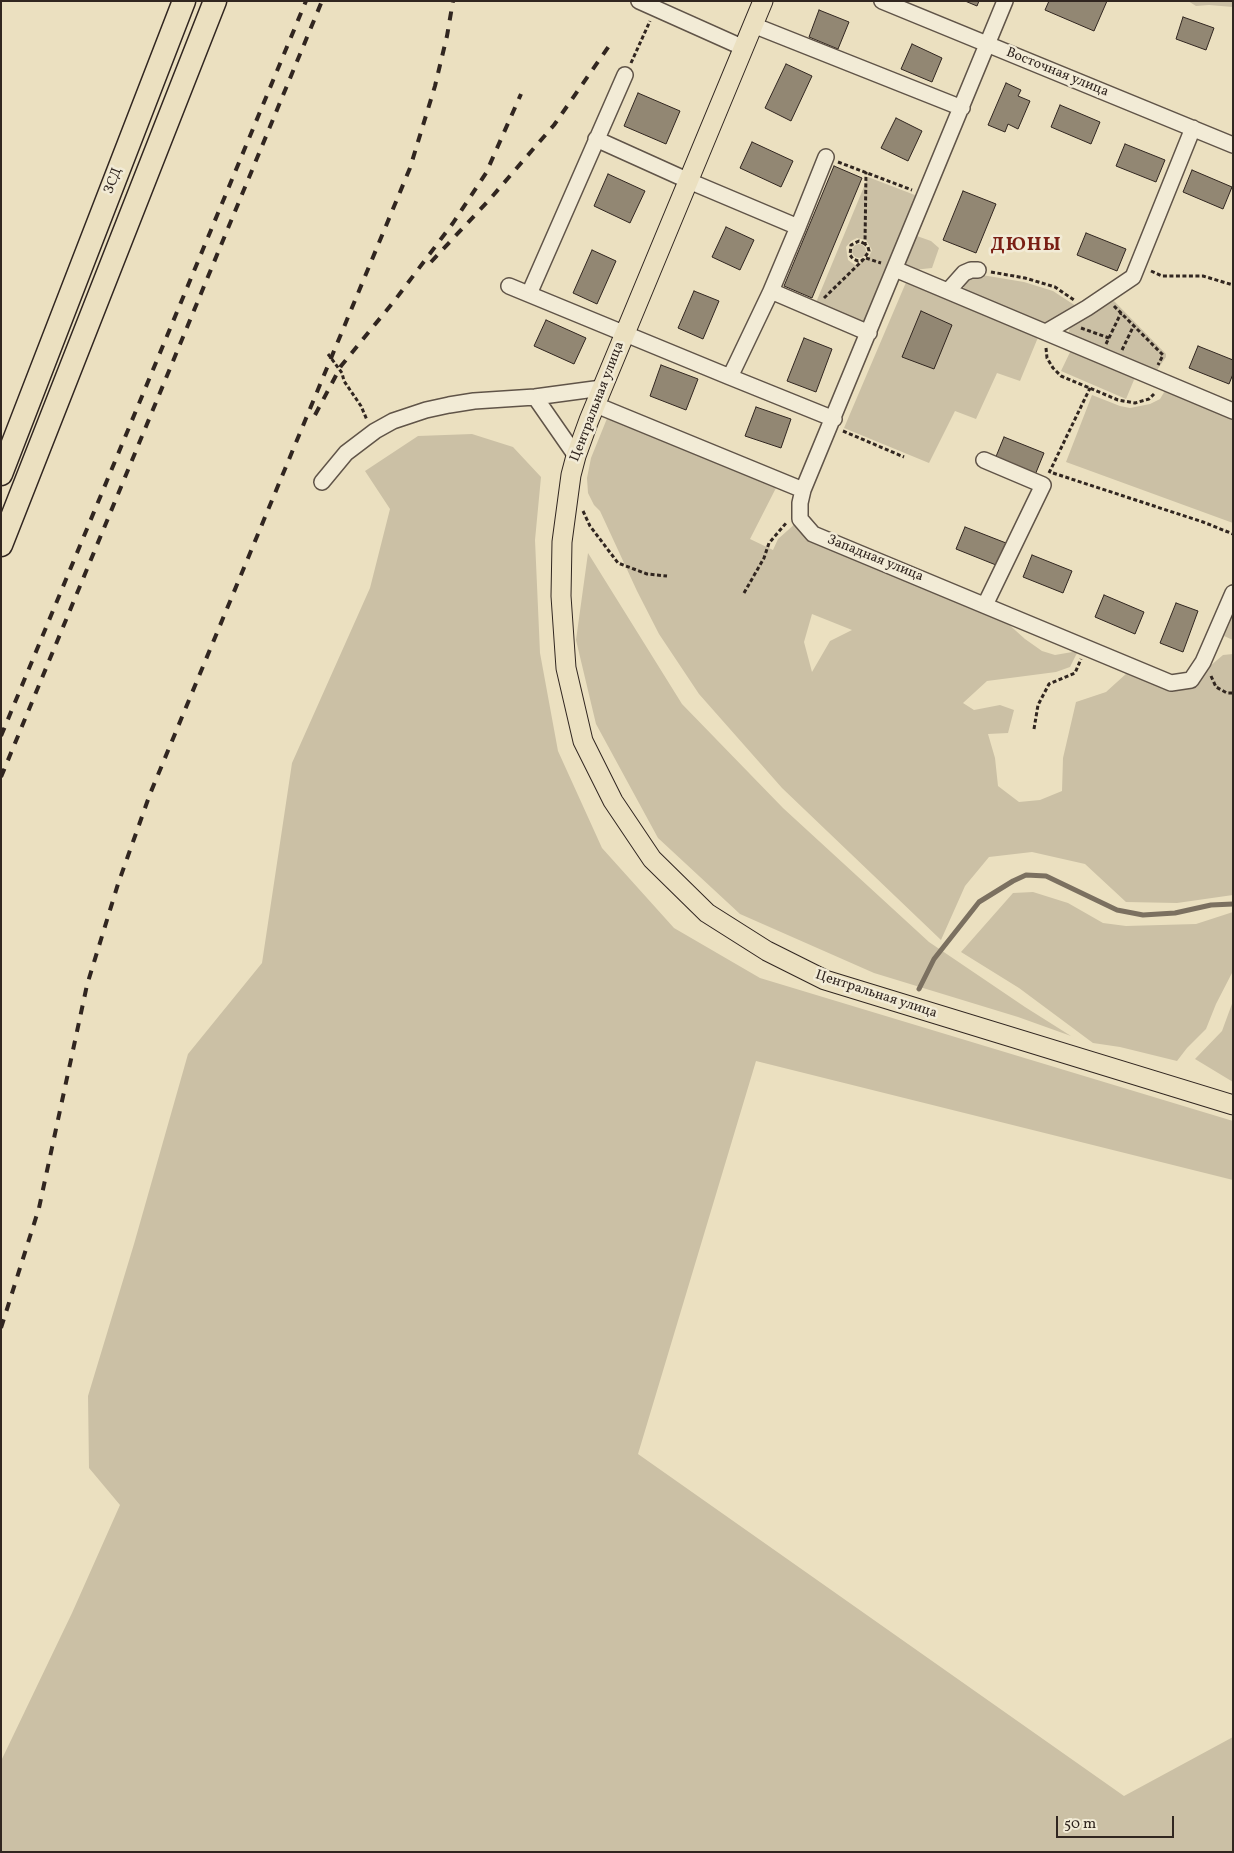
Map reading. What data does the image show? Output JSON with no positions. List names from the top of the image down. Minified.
{"streets":{"highway":["ЗСД"],"main road":["Центральная улица"],"street":["Восточная улица","Западная улица"]},"districts":["ДЮНЫ"],"scale_bar":"50 m"}
